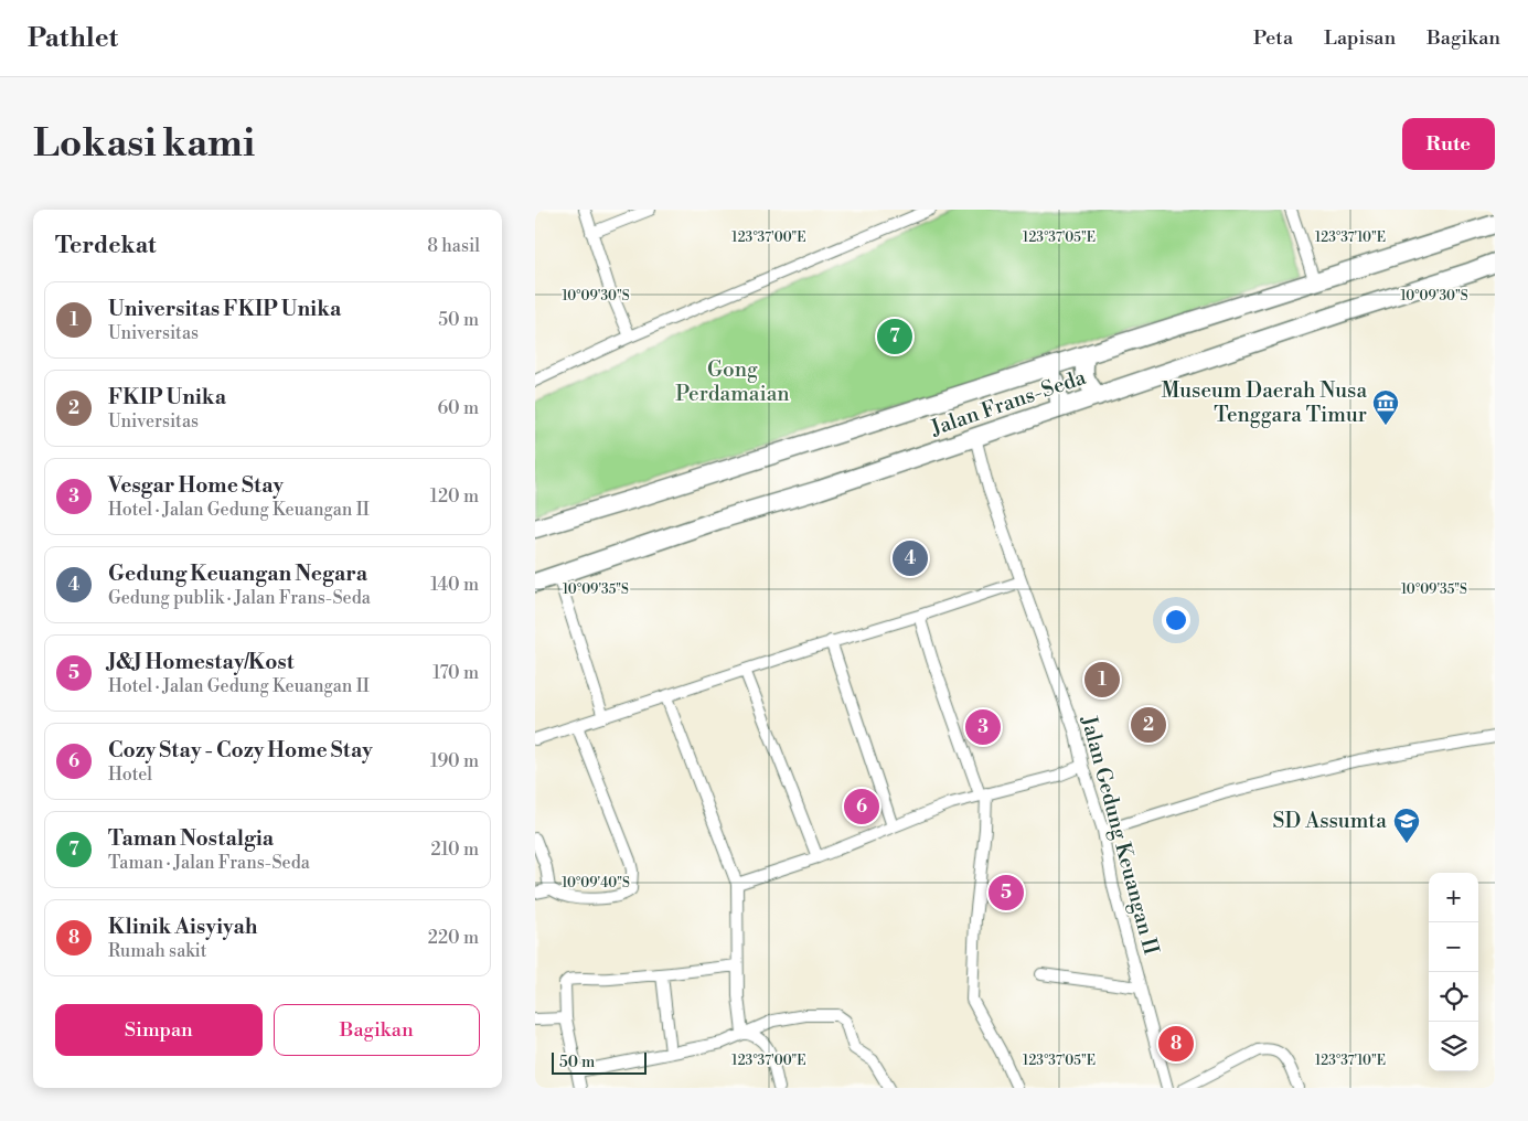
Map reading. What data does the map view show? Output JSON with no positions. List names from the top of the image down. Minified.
{"streets":{"main road":["Jalan Frans-Seda"],"street":["Jalan Gedung Keuangan II"]},"crossings":[["Jalan Frans-Seda","Jalan Gedung Keuangan II"]],"parks":["Gong Perdamaian"],"places":{"museum":["Museum Daerah Nusa Tenggara Timur"],"school or university":["SD Assumta"]},"scale_bar":"50 m","page":{"header":"Pathlet","nav":["Peta","Lapisan","Bagikan"],"buttons":["Rute",["Simpan","Bagikan"]],"title":"Lokasi kami","heading":["Terdekat","8 hasil"],"list":[{"mark":"1","name":"Universitas FKIP Unika","note":"Universitas","value":"50 m"},{"mark":"2","name":"FKIP Unika","note":"Universitas","value":"60 m"},{"mark":"3","name":"Vesgar Home Stay","note":"Hotel · Jalan Gedung Keuangan II","value":"120 m"},{"mark":"4","name":"Gedung Keuangan Negara","note":"Gedung publik · Jalan Frans-Seda","value":"140 m"},{"mark":"5","name":"J&J Homestay/Kost","note":"Hotel · Jalan Gedung Keuangan II","value":"170 m"},{"mark":"6","name":"Cozy Stay - Cozy Home Stay","note":"Hotel","value":"190 m"},{"mark":"7","name":"Taman Nostalgia","note":"Taman · Jalan Frans-Seda","value":"210 m"},{"mark":"8","name":"Klinik Aisyiyah","note":"Rumah sakit","value":"220 m"}],"pins":["7","4","1","2","3","6","5","8"],"map_buttons":["+","−"],"scale":"50 m"},"coordinates":["123°37'00\"E","123°37'05\"E","123°37'10\"E","10°09'30\"S","10°09'35\"S","10°09'40\"S"]}
